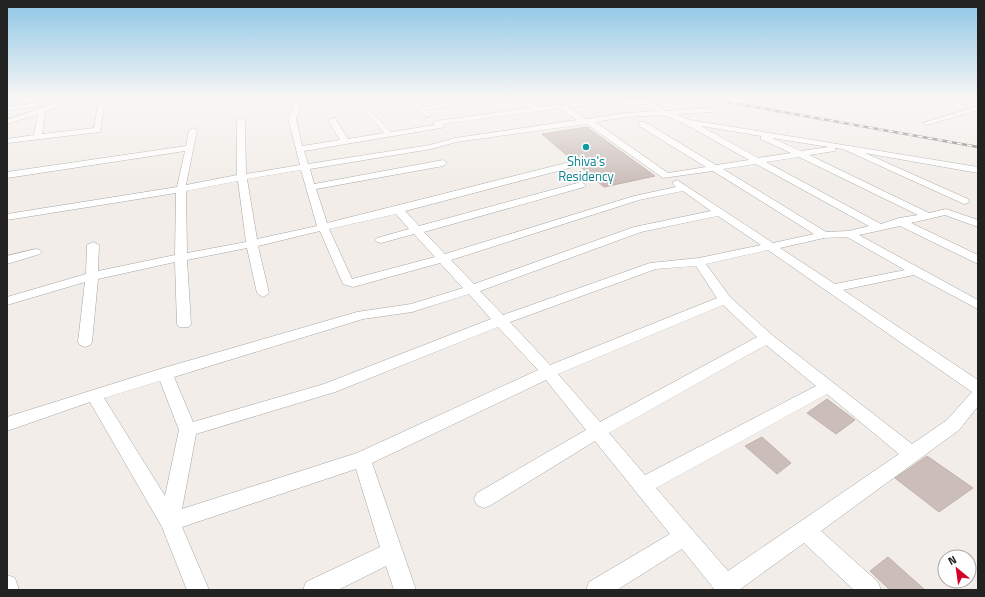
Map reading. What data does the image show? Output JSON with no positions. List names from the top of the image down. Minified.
{"places":["Shiva's Residency"],"north":"top left"}
